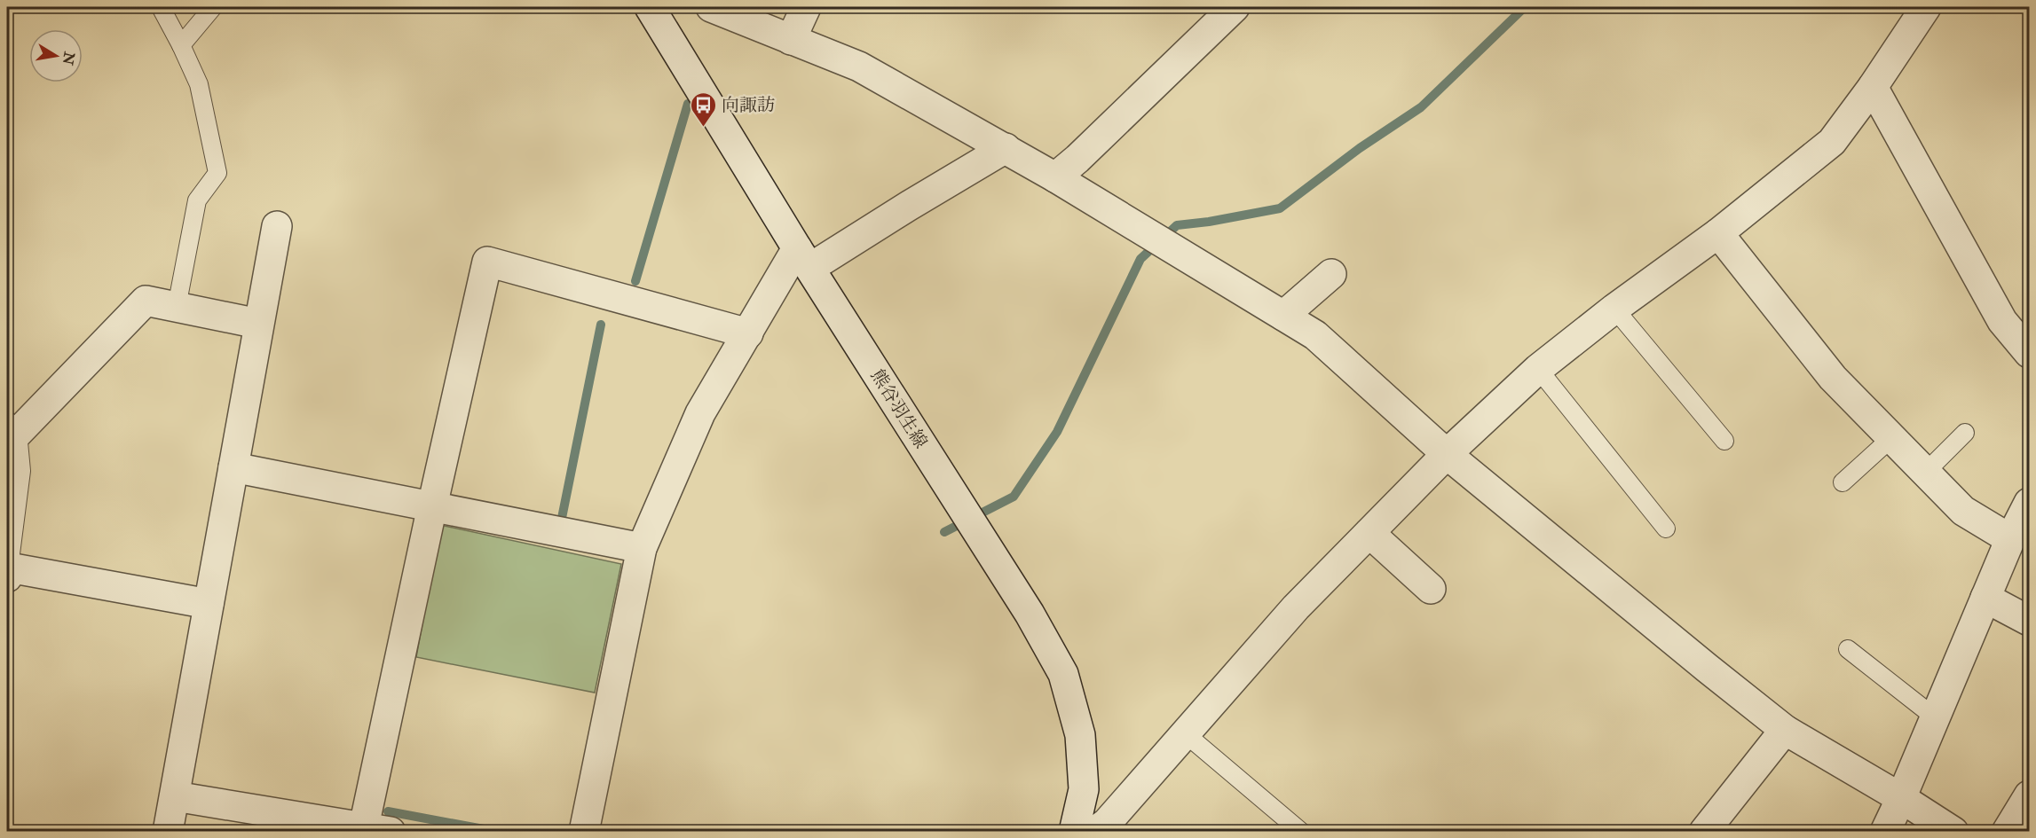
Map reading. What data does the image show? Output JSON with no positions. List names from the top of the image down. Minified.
{"streets":{"street":["熊谷羽生線"]},"places":{"bus stop":["向諏訪"]},"north":"right"}
